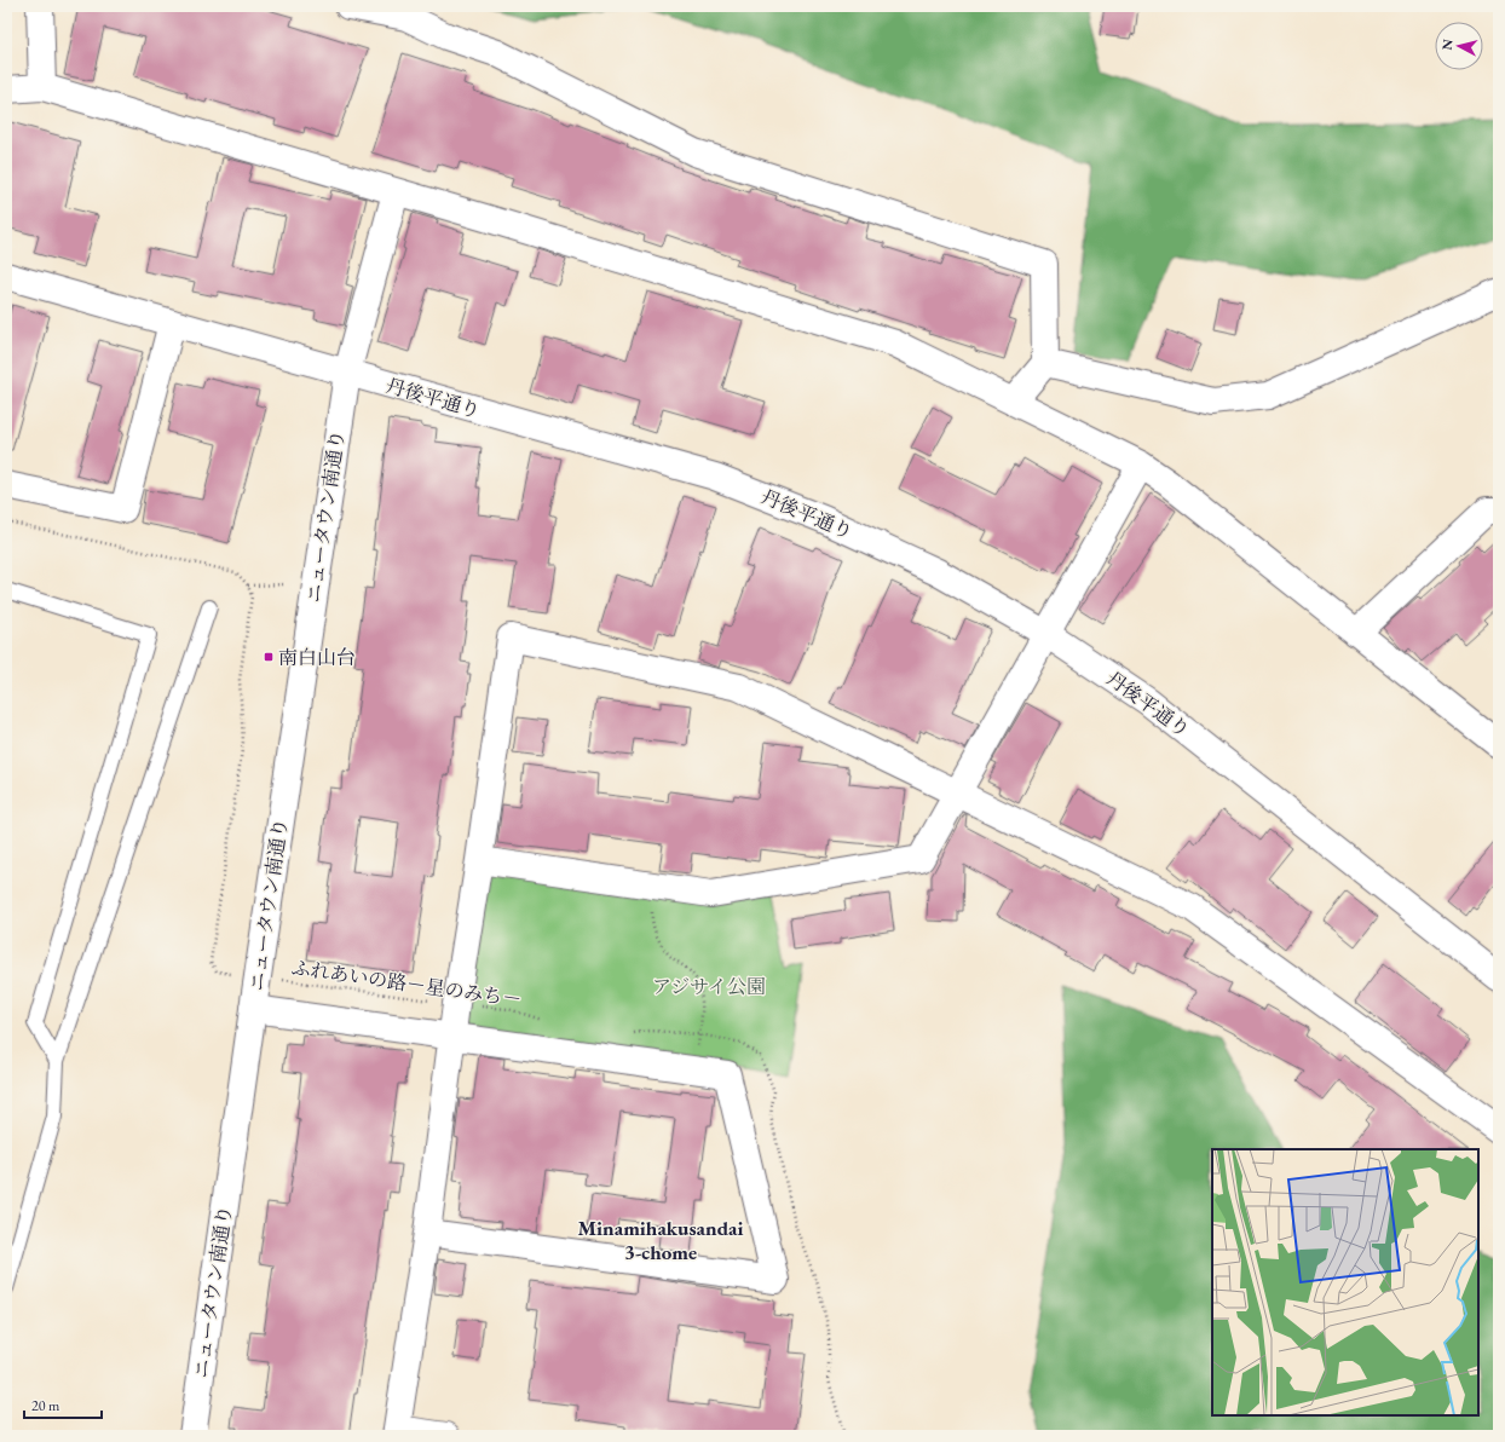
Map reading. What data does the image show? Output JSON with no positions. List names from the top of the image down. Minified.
{"streets":{"street":["丹後平通り","ニュータウン南通り"],"path":["ふれあいの路－星のみち－"]},"crossings":[["丹後平通り","ニュータウン南通り"],["ニュータウン南通り","ふれあいの路－星のみち－"]],"districts":["Minamihakusandai 3-chome"],"parks":["アジサイ公園"],"places":{"transit":["南白山台"]},"scale_bar":"20 m","north":"left"}
